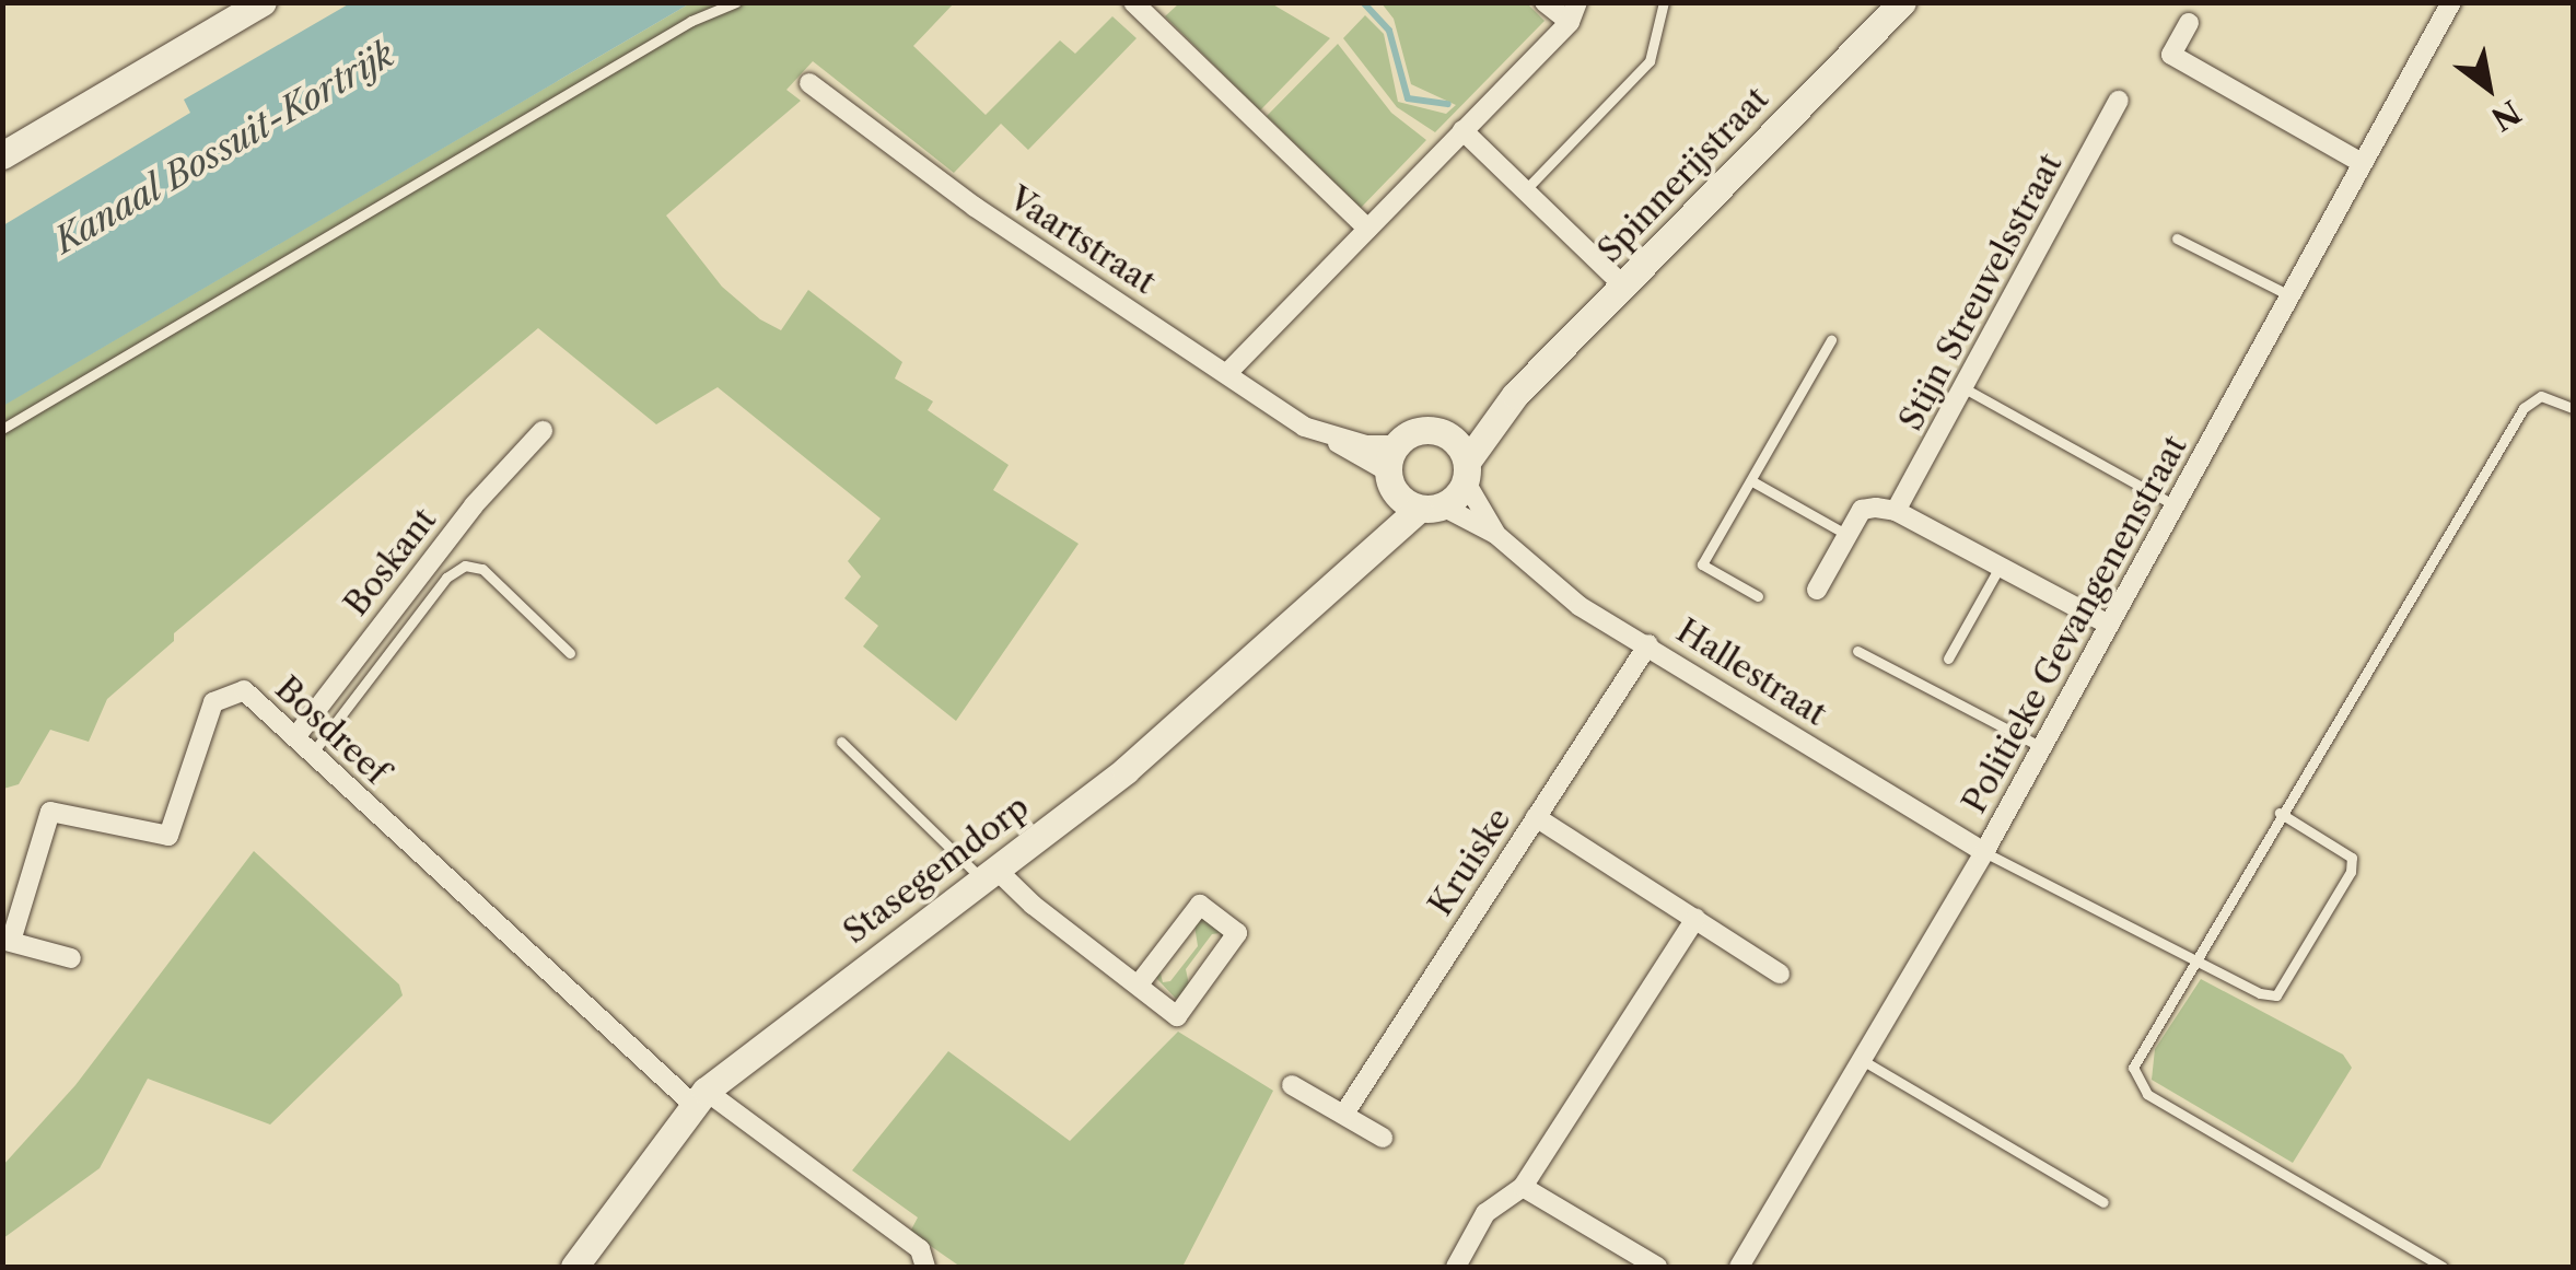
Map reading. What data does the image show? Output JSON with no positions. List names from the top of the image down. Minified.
{"streets":{"street":["Spinnerijstraat","Vaartstraat","Stijn Streuvelsstraat","Boskant","Politieke Gevangenenstraat","Hallestraat","Bosdreef","Kruiske","Stasegemdorp"]},"crossings":[["Spinnerijstraat","Vaartstraat"],["Spinnerijstraat","Hallestraat"],["Spinnerijstraat","Stasegemdorp"],["Vaartstraat","Stasegemdorp"],["Boskant","Bosdreef"],["Politieke Gevangenenstraat","Hallestraat"],["Hallestraat","Kruiske"],["Hallestraat","Stasegemdorp"],["Bosdreef","Stasegemdorp"]],"water":["Kanaal Bossuit-Kortrijk"],"north":"bottom right"}
